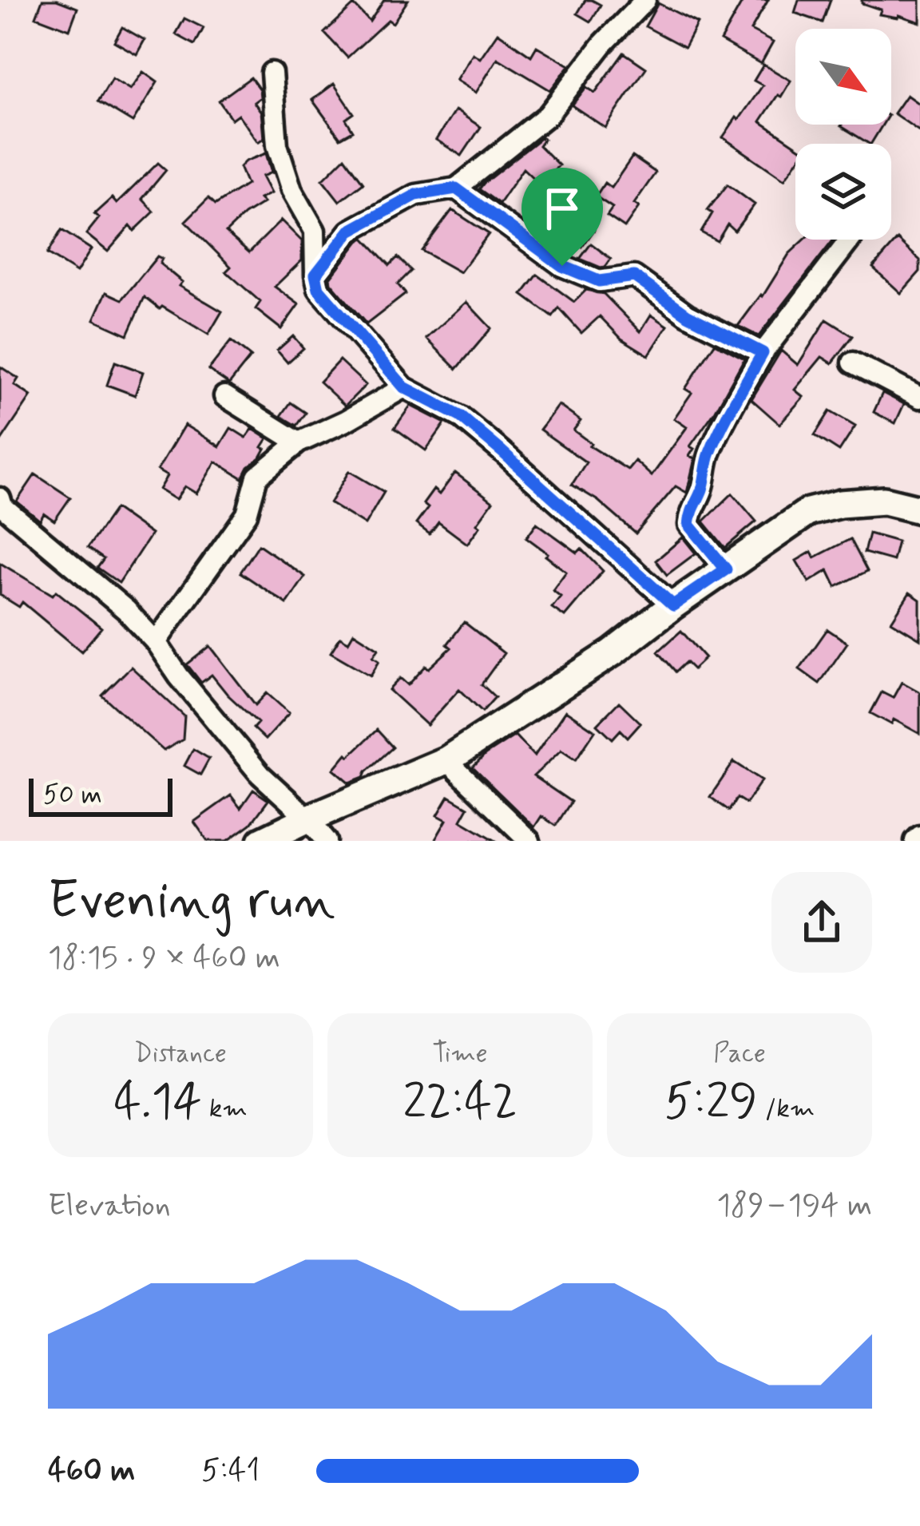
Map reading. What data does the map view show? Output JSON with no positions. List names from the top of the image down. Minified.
{"scale_bar":"50 m","north":"bottom right","page":{"scale":"50 m","heading":["Evening run","18:15 · 9 × 460 m"],"stats":[["Distance","4.14 km"],["Time","22:42"],["Pace","5:29 /km"]],"chart":["Elevation","189–194 m"],"list":[{"name":"460 m","note":"5:41"}]}}
